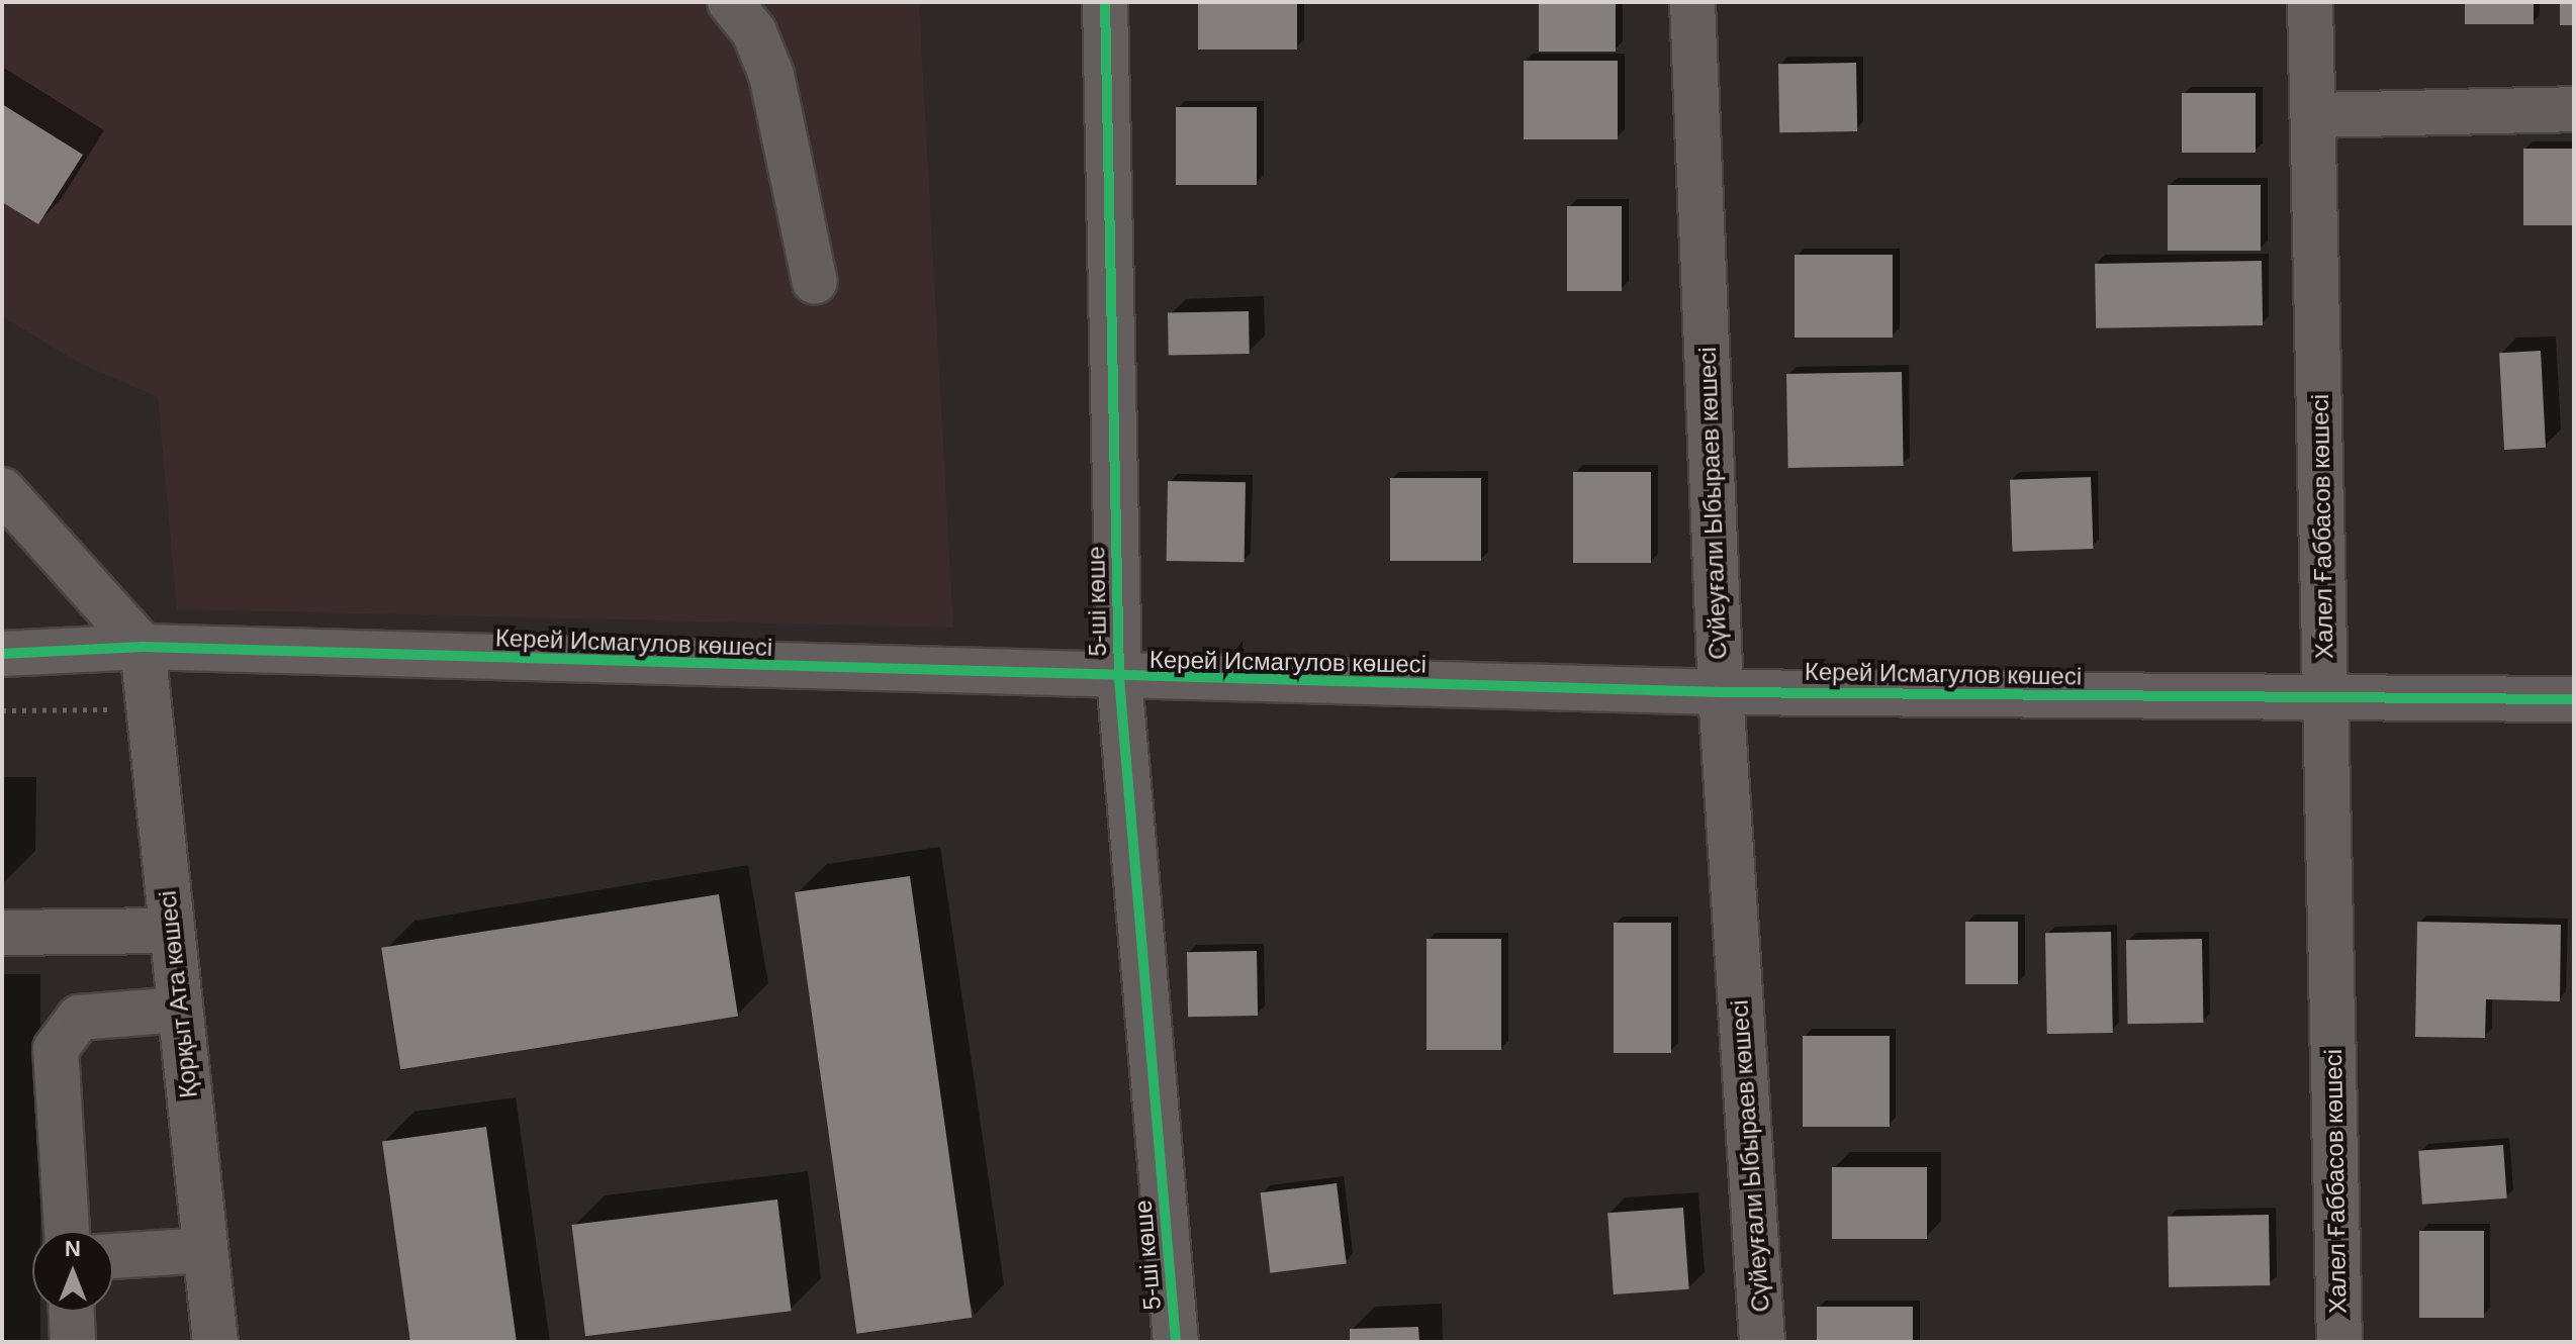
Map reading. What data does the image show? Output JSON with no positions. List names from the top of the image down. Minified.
{"streets":{"street":["Сүйеуғали Ыбыраев көшесi","Халел Ғаббасов көшесі","5-шi көше","Керей Исмагулов көшесі","Қорқыт Ата көшесi"]},"crossings":[["Сүйеуғали Ыбыраев көшесi","Керей Исмагулов көшесі"],["Халел Ғаббасов көшесі","Керей Исмагулов көшесі"],["5-шi көше","Керей Исмагулов көшесі"],["Керей Исмагулов көшесі","Қорқыт Ата көшесi"]],"north":"top"}
